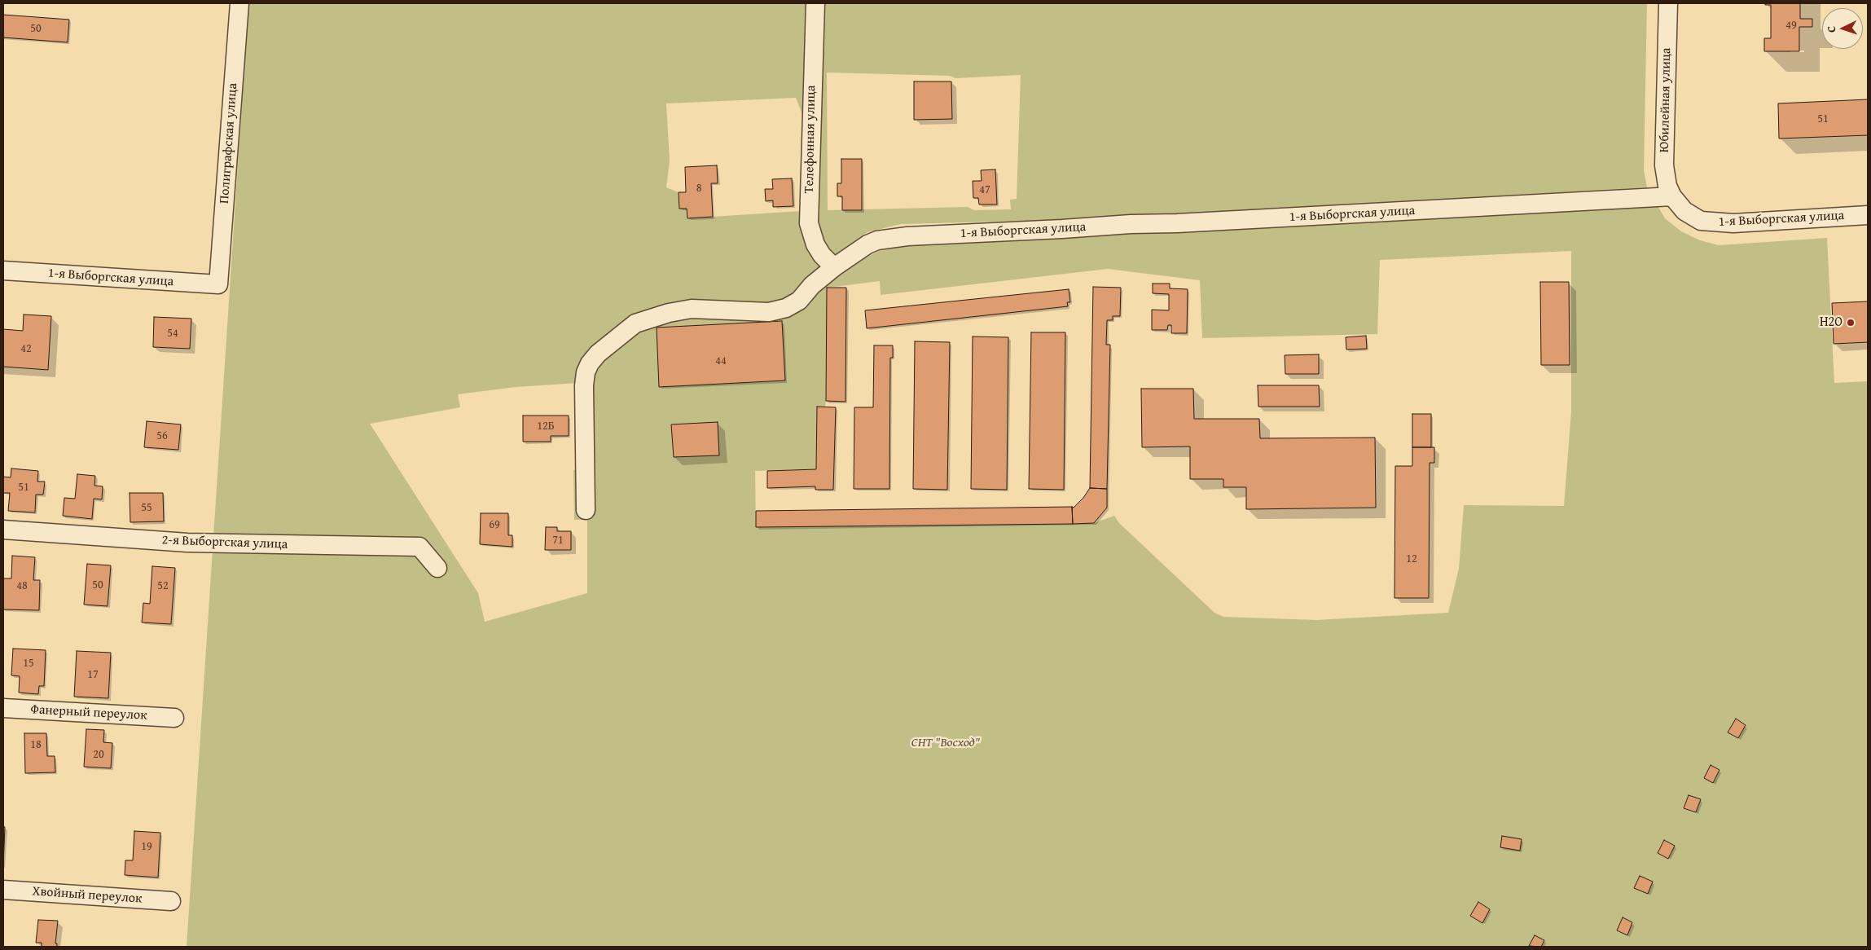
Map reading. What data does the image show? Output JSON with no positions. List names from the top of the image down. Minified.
{"streets":{"street":["Юбилейная улица","Телефонная улица","Полиграфская улица","1-я Выборгская улица","2-я Выборгская улица","Фанерный переулок","Хвойный переулок"]},"crossings":[["Юбилейная улица","1-я Выборгская улица"],["Телефонная улица","1-я Выборгская улица"],["Полиграфская улица","1-я Выборгская улица"]],"parks":["СНТ \"Восход\""],"places":["H2O"],"house_numbers":["49","50","51","8","47","54","42","44","12Б","56","51","55","69","71","12","50","48","52","15","17","18","20","19"],"north":"left"}
